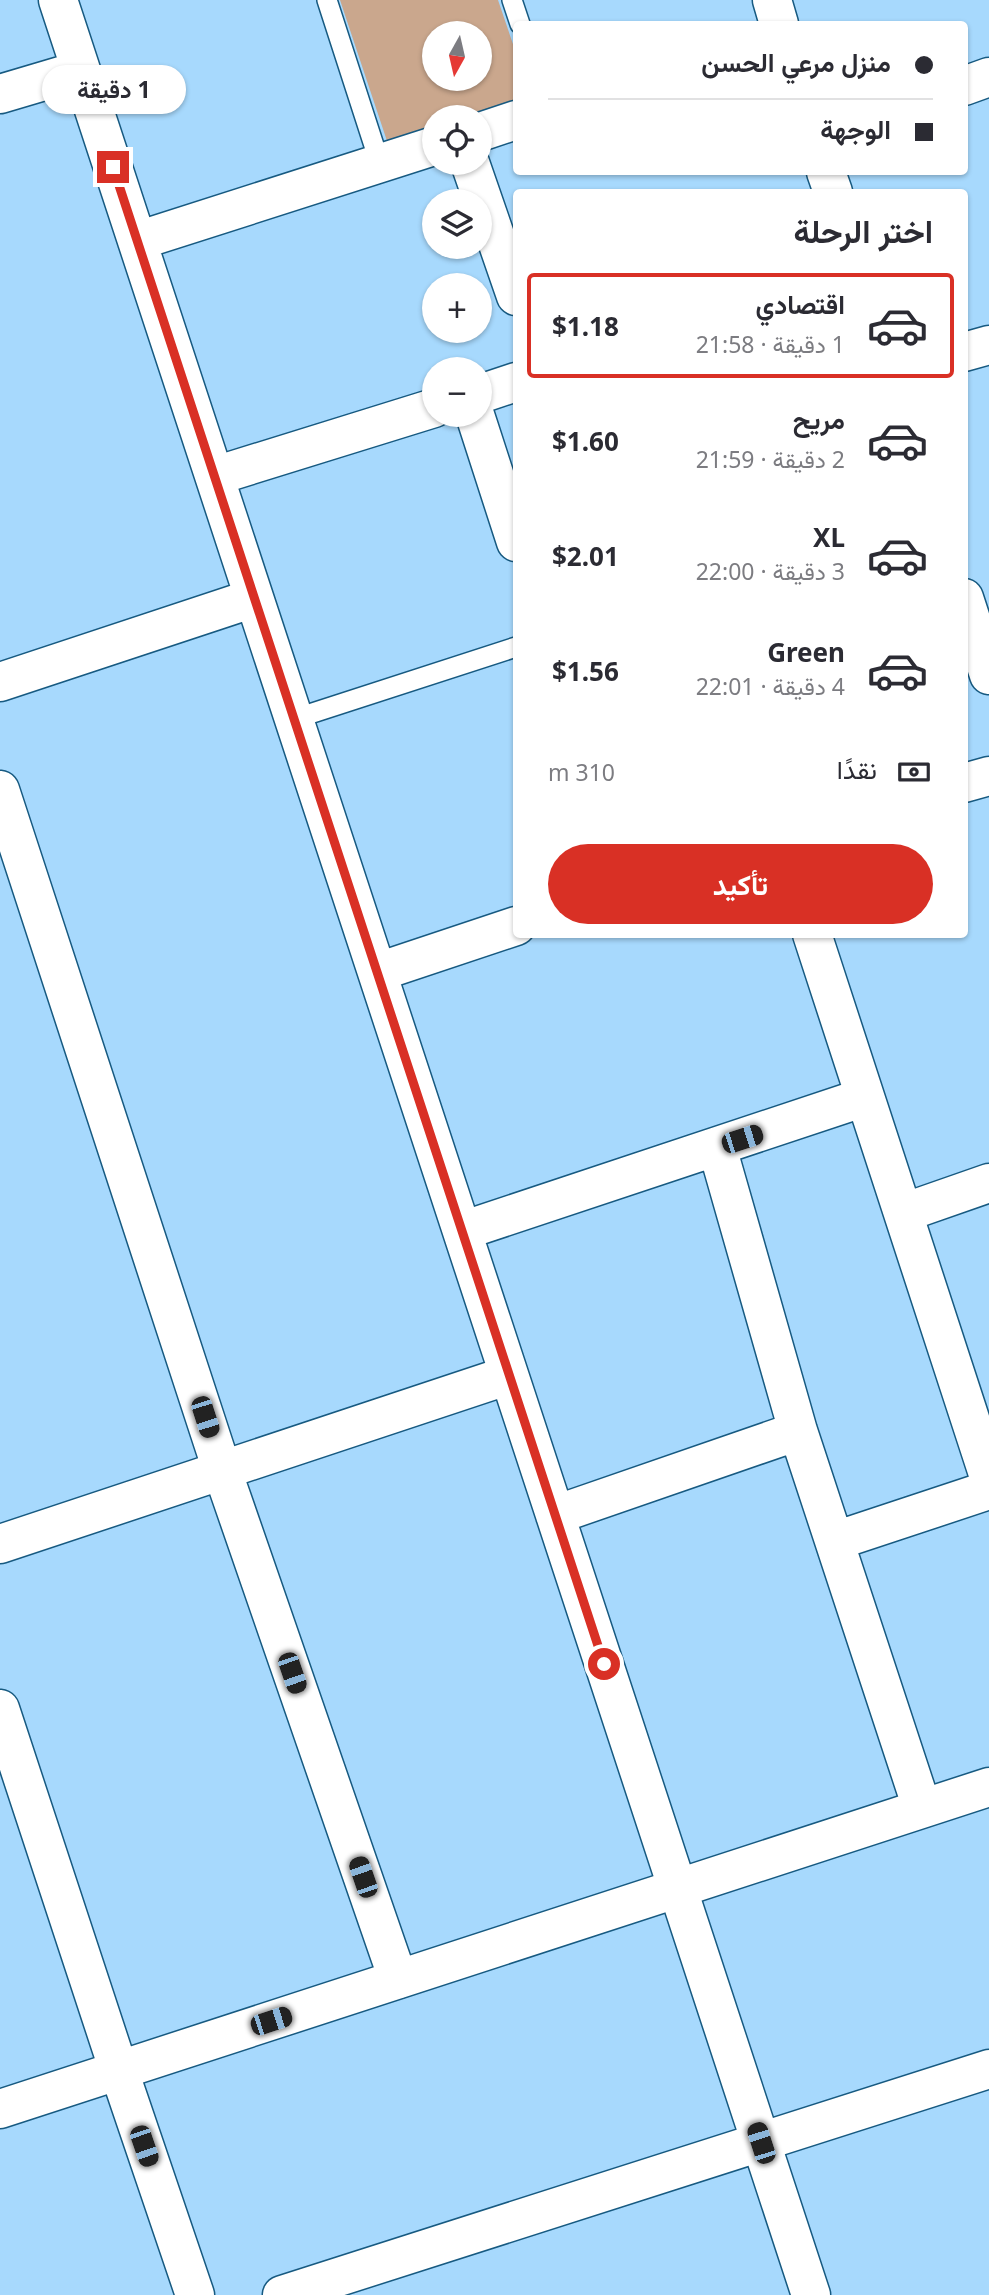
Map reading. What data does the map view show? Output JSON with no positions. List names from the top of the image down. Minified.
{"north":"bottom","page":{"map_buttons":["+","−"],"banner":["منزل مرعي الحسن","الوجهة"],"bubble":"1 دقيقة","heading":"اختر الرحلة","list":[{"name":"اقتصادي","note":"1 دقيقة · 21:58","value":"$1.18"},{"name":"مريح","note":"2 دقيقة · 21:59","value":"$1.60"},{"name":"XL","note":"3 دقيقة · 22:00","value":"$2.01"},{"name":"Green","note":"4 دقيقة · 22:01","value":"$1.56"}],"pay":["نقدًا","310 m"],"buttons":"تأكيد"}}
